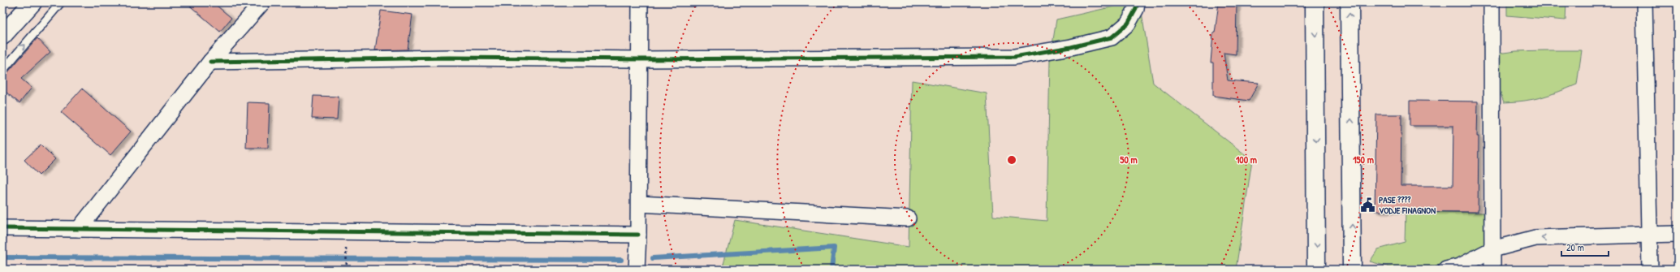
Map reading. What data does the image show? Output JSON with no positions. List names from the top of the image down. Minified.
{"places":{"public building":["PASE ???? VODJE FINAGNON"]},"scale_bar":"20 m","rings":["50 m","100 m","150 m"]}
